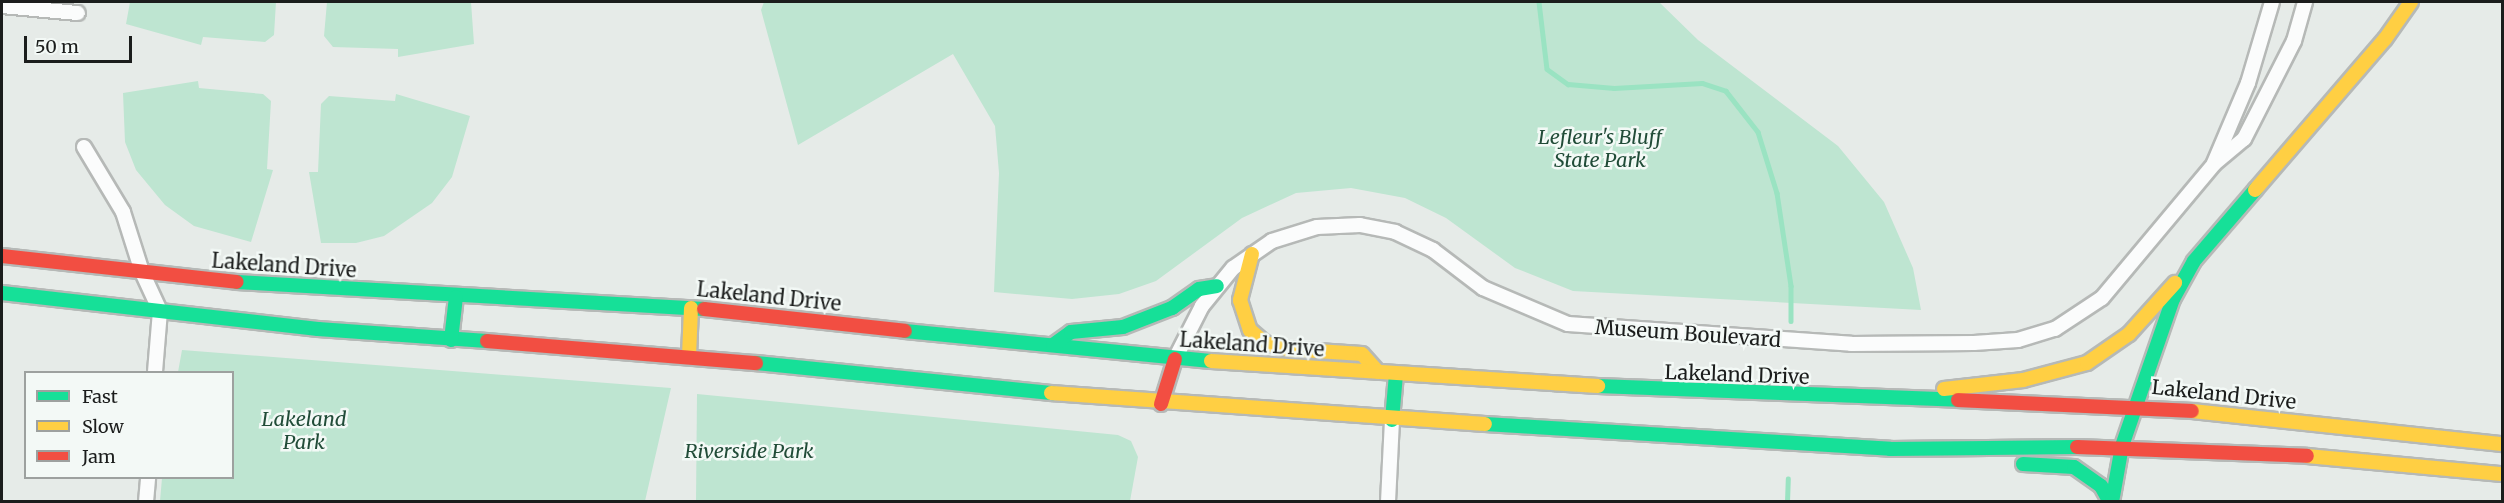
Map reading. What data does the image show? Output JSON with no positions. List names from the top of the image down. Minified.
{"streets":{"highway":["Lakeland Drive"],"street":["Museum Boulevard"]},"crossings":[["Lakeland Drive","Museum Boulevard"]],"parks":["Lefleur's Bluff State Park","Lakeland Park","Riverside Park"],"legend":["Fast","Slow","Jam"],"scale_bar":"50 m"}
